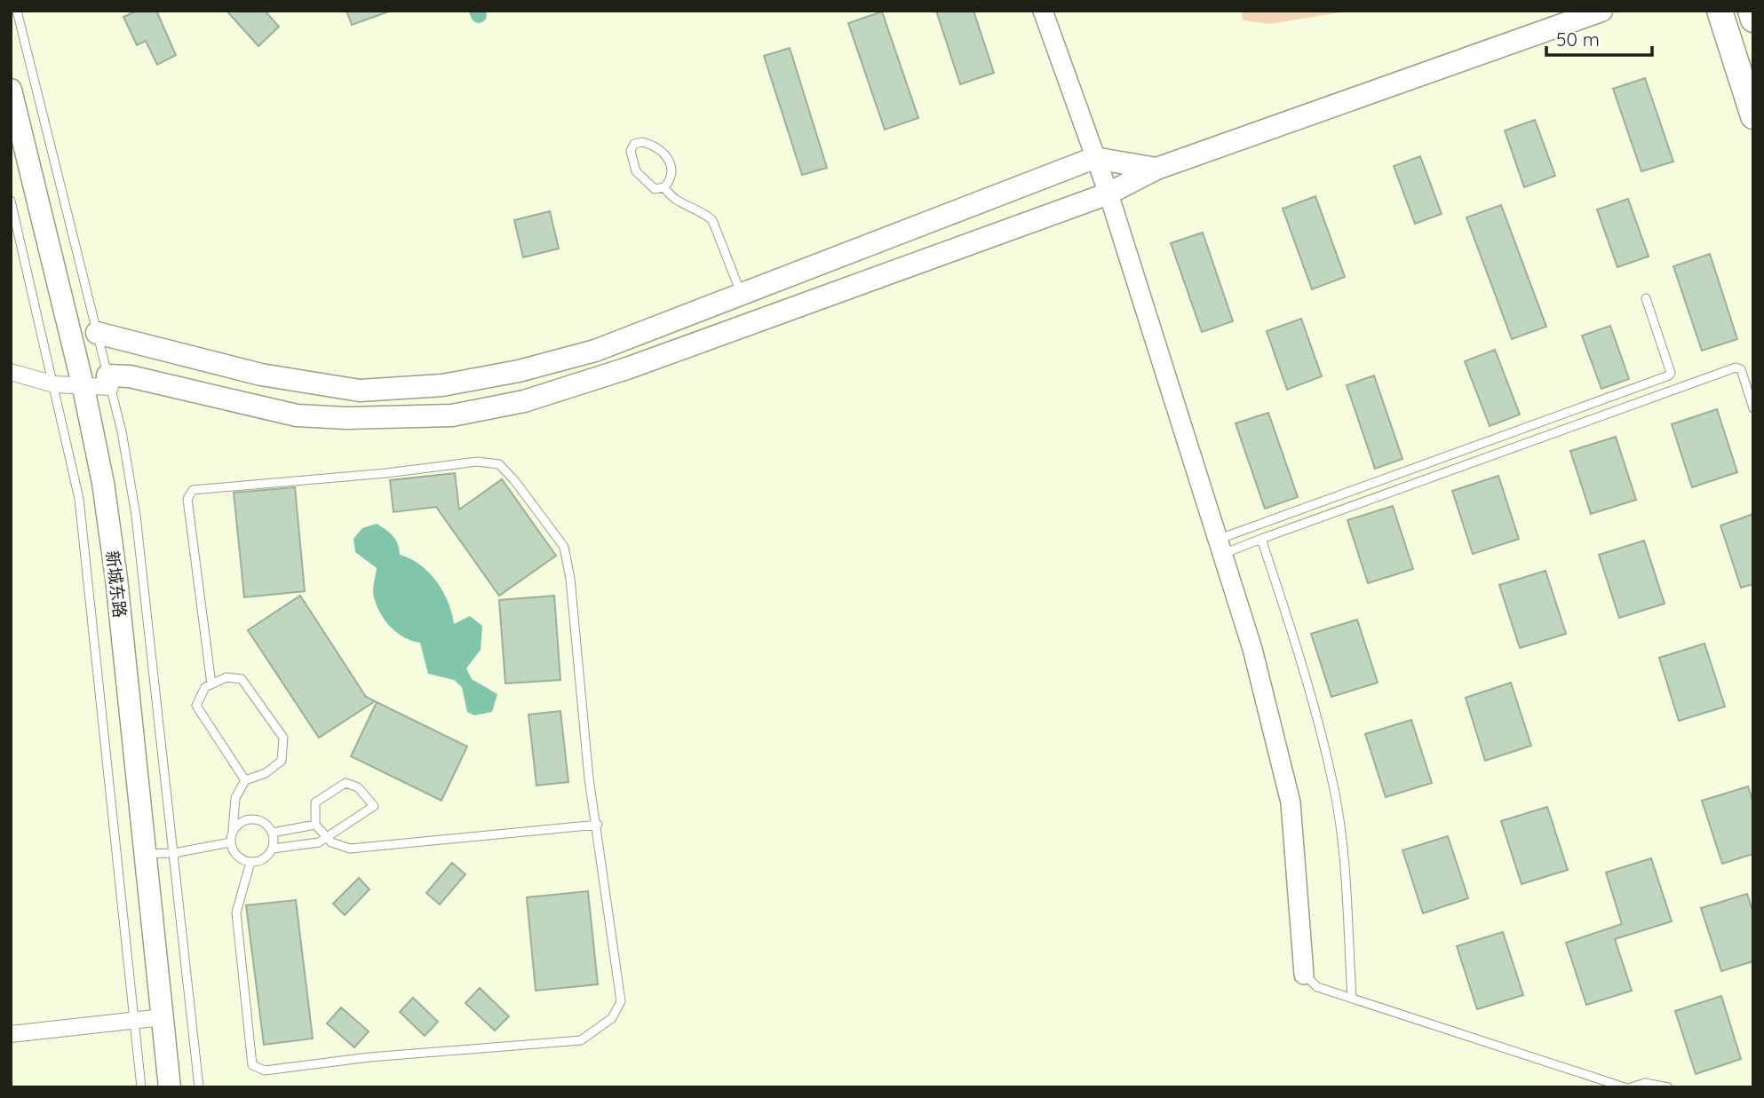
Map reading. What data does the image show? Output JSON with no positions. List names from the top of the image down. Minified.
{"streets":{"main road":["新城东路"]},"scale_bar":"50 m"}
